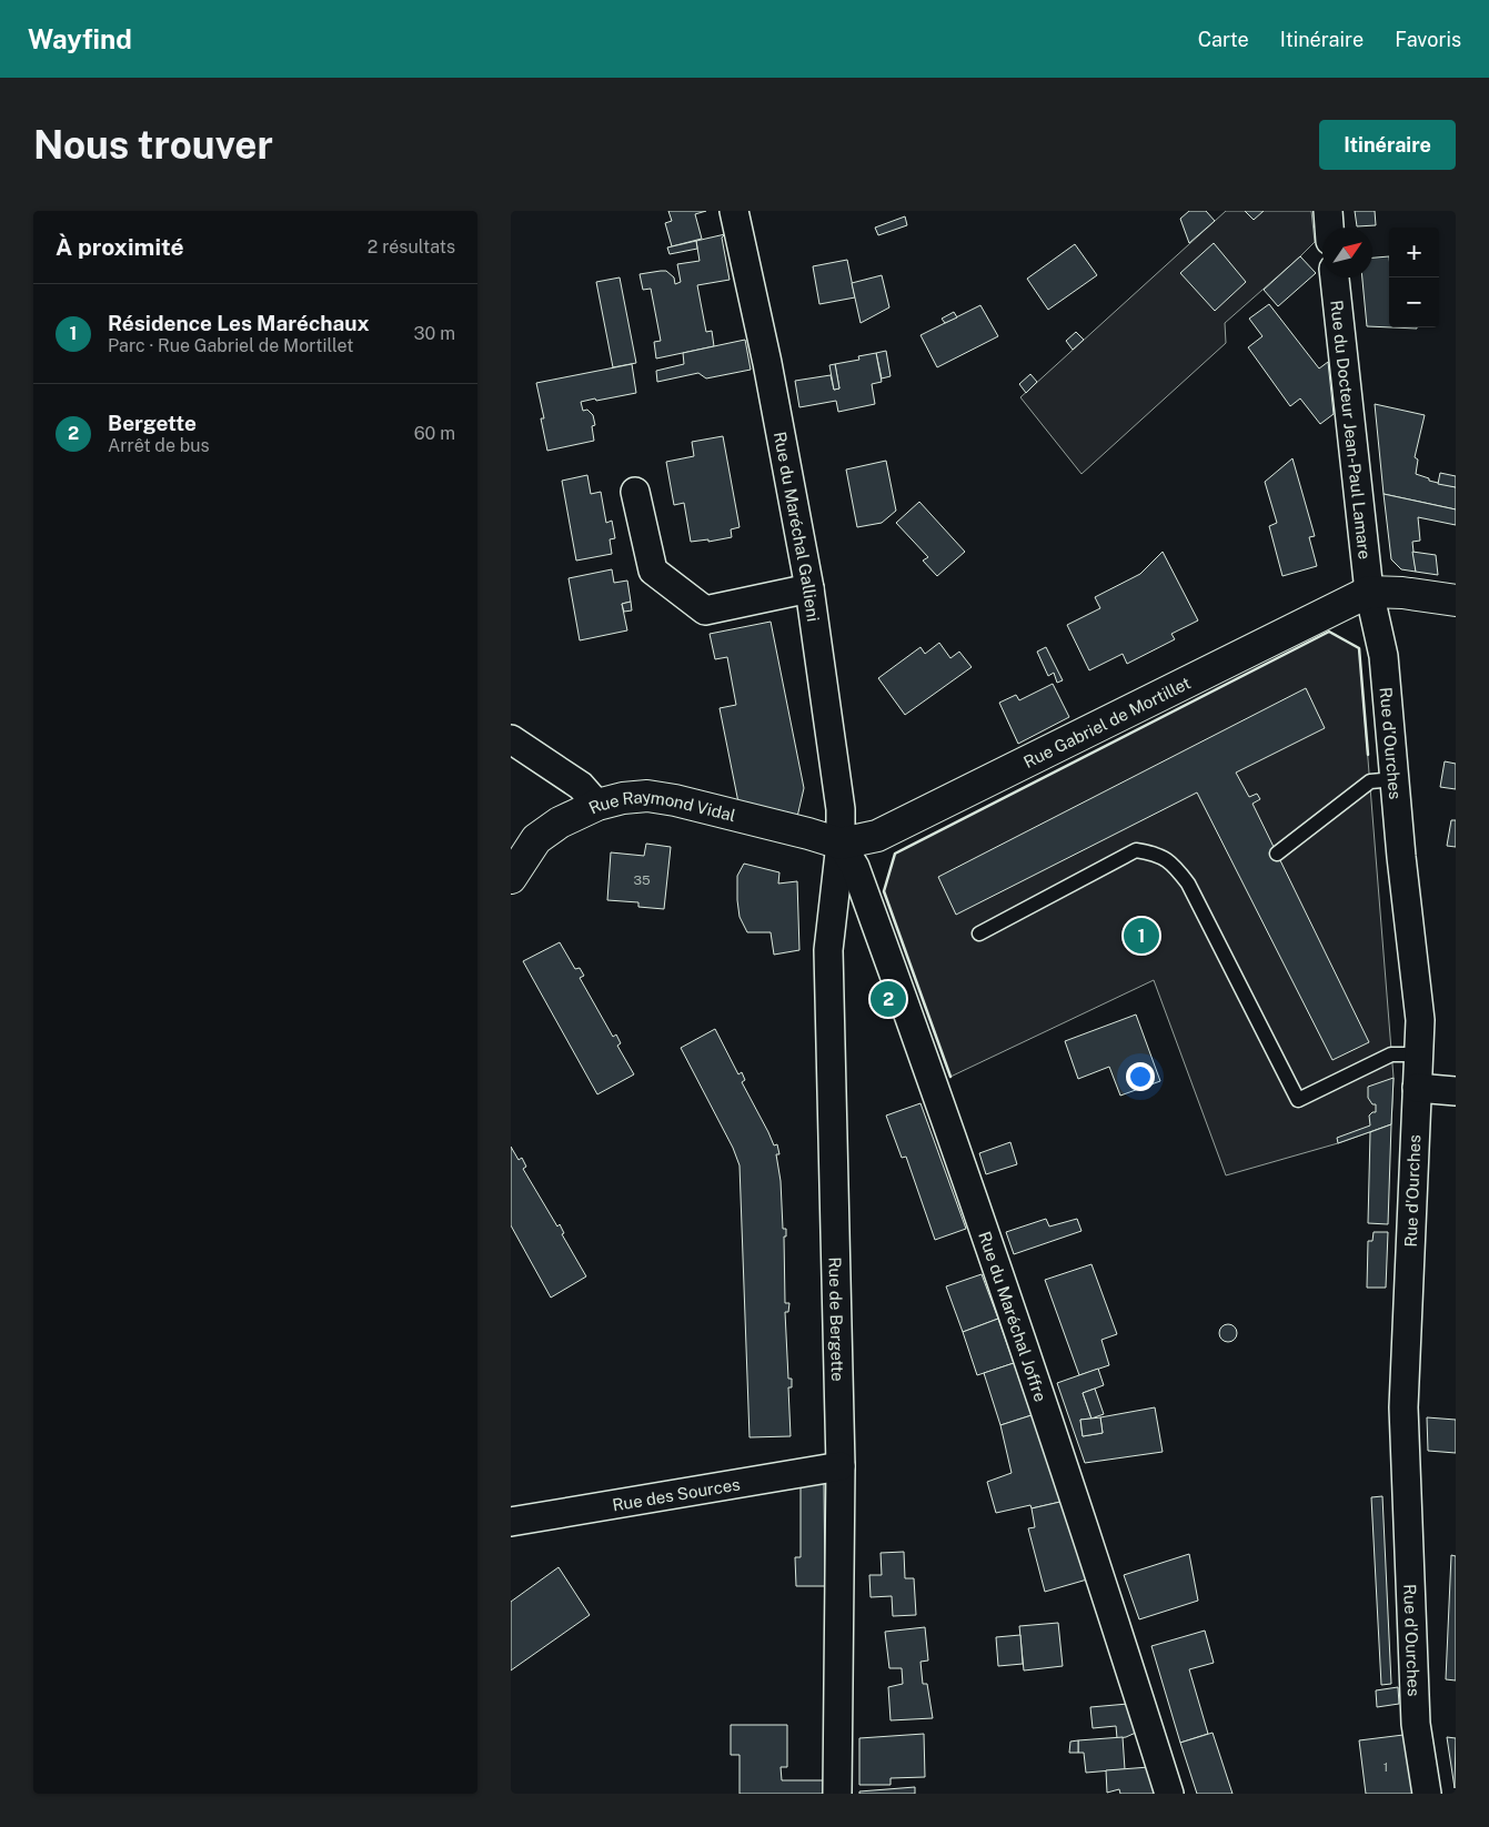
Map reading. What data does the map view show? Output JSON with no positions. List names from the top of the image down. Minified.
{"streets":{"street":["Rue du Docteur Jean-Paul Lamare","Rue du Maréchal Gallieni","Rue Gabriel de Mortillet","Rue d'Ourches","Rue Raymond Vidal","Rue du Maréchal Joffre","Rue de Bergette","Rue des Sources"]},"crossings":[["Rue du Docteur Jean-Paul Lamare","Rue Gabriel de Mortillet"],["Rue du Docteur Jean-Paul Lamare","Rue d'Ourches"],["Rue du Maréchal Gallieni","Rue Gabriel de Mortillet"],["Rue du Maréchal Gallieni","Rue Raymond Vidal"],["Rue du Maréchal Gallieni","Rue du Maréchal Joffre"],["Rue du Maréchal Gallieni","Rue de Bergette"],["Rue Gabriel de Mortillet","Rue d'Ourches"],["Rue Gabriel de Mortillet","Rue Raymond Vidal"],["Rue Gabriel de Mortillet","Rue du Maréchal Joffre"],["Rue Gabriel de Mortillet","Rue de Bergette"],["Rue Raymond Vidal","Rue du Maréchal Joffre"],["Rue Raymond Vidal","Rue de Bergette"],["Rue du Maréchal Joffre","Rue de Bergette"],["Rue de Bergette","Rue des Sources"]],"house_numbers":["35","1"],"north":"top right","page":{"header":"Wayfind","nav":["Carte","Itinéraire","Favoris"],"buttons":"Itinéraire","title":"Nous trouver","heading":["À proximité","2 résultats"],"map_buttons":["+","−"],"list":[{"mark":"1","name":"Résidence Les Maréchaux","note":"Parc · Rue Gabriel de Mortillet","value":"30 m"},{"mark":"2","name":"Bergette","note":"Arrêt de bus","value":"60 m"}],"pins":["1","2"]}}
